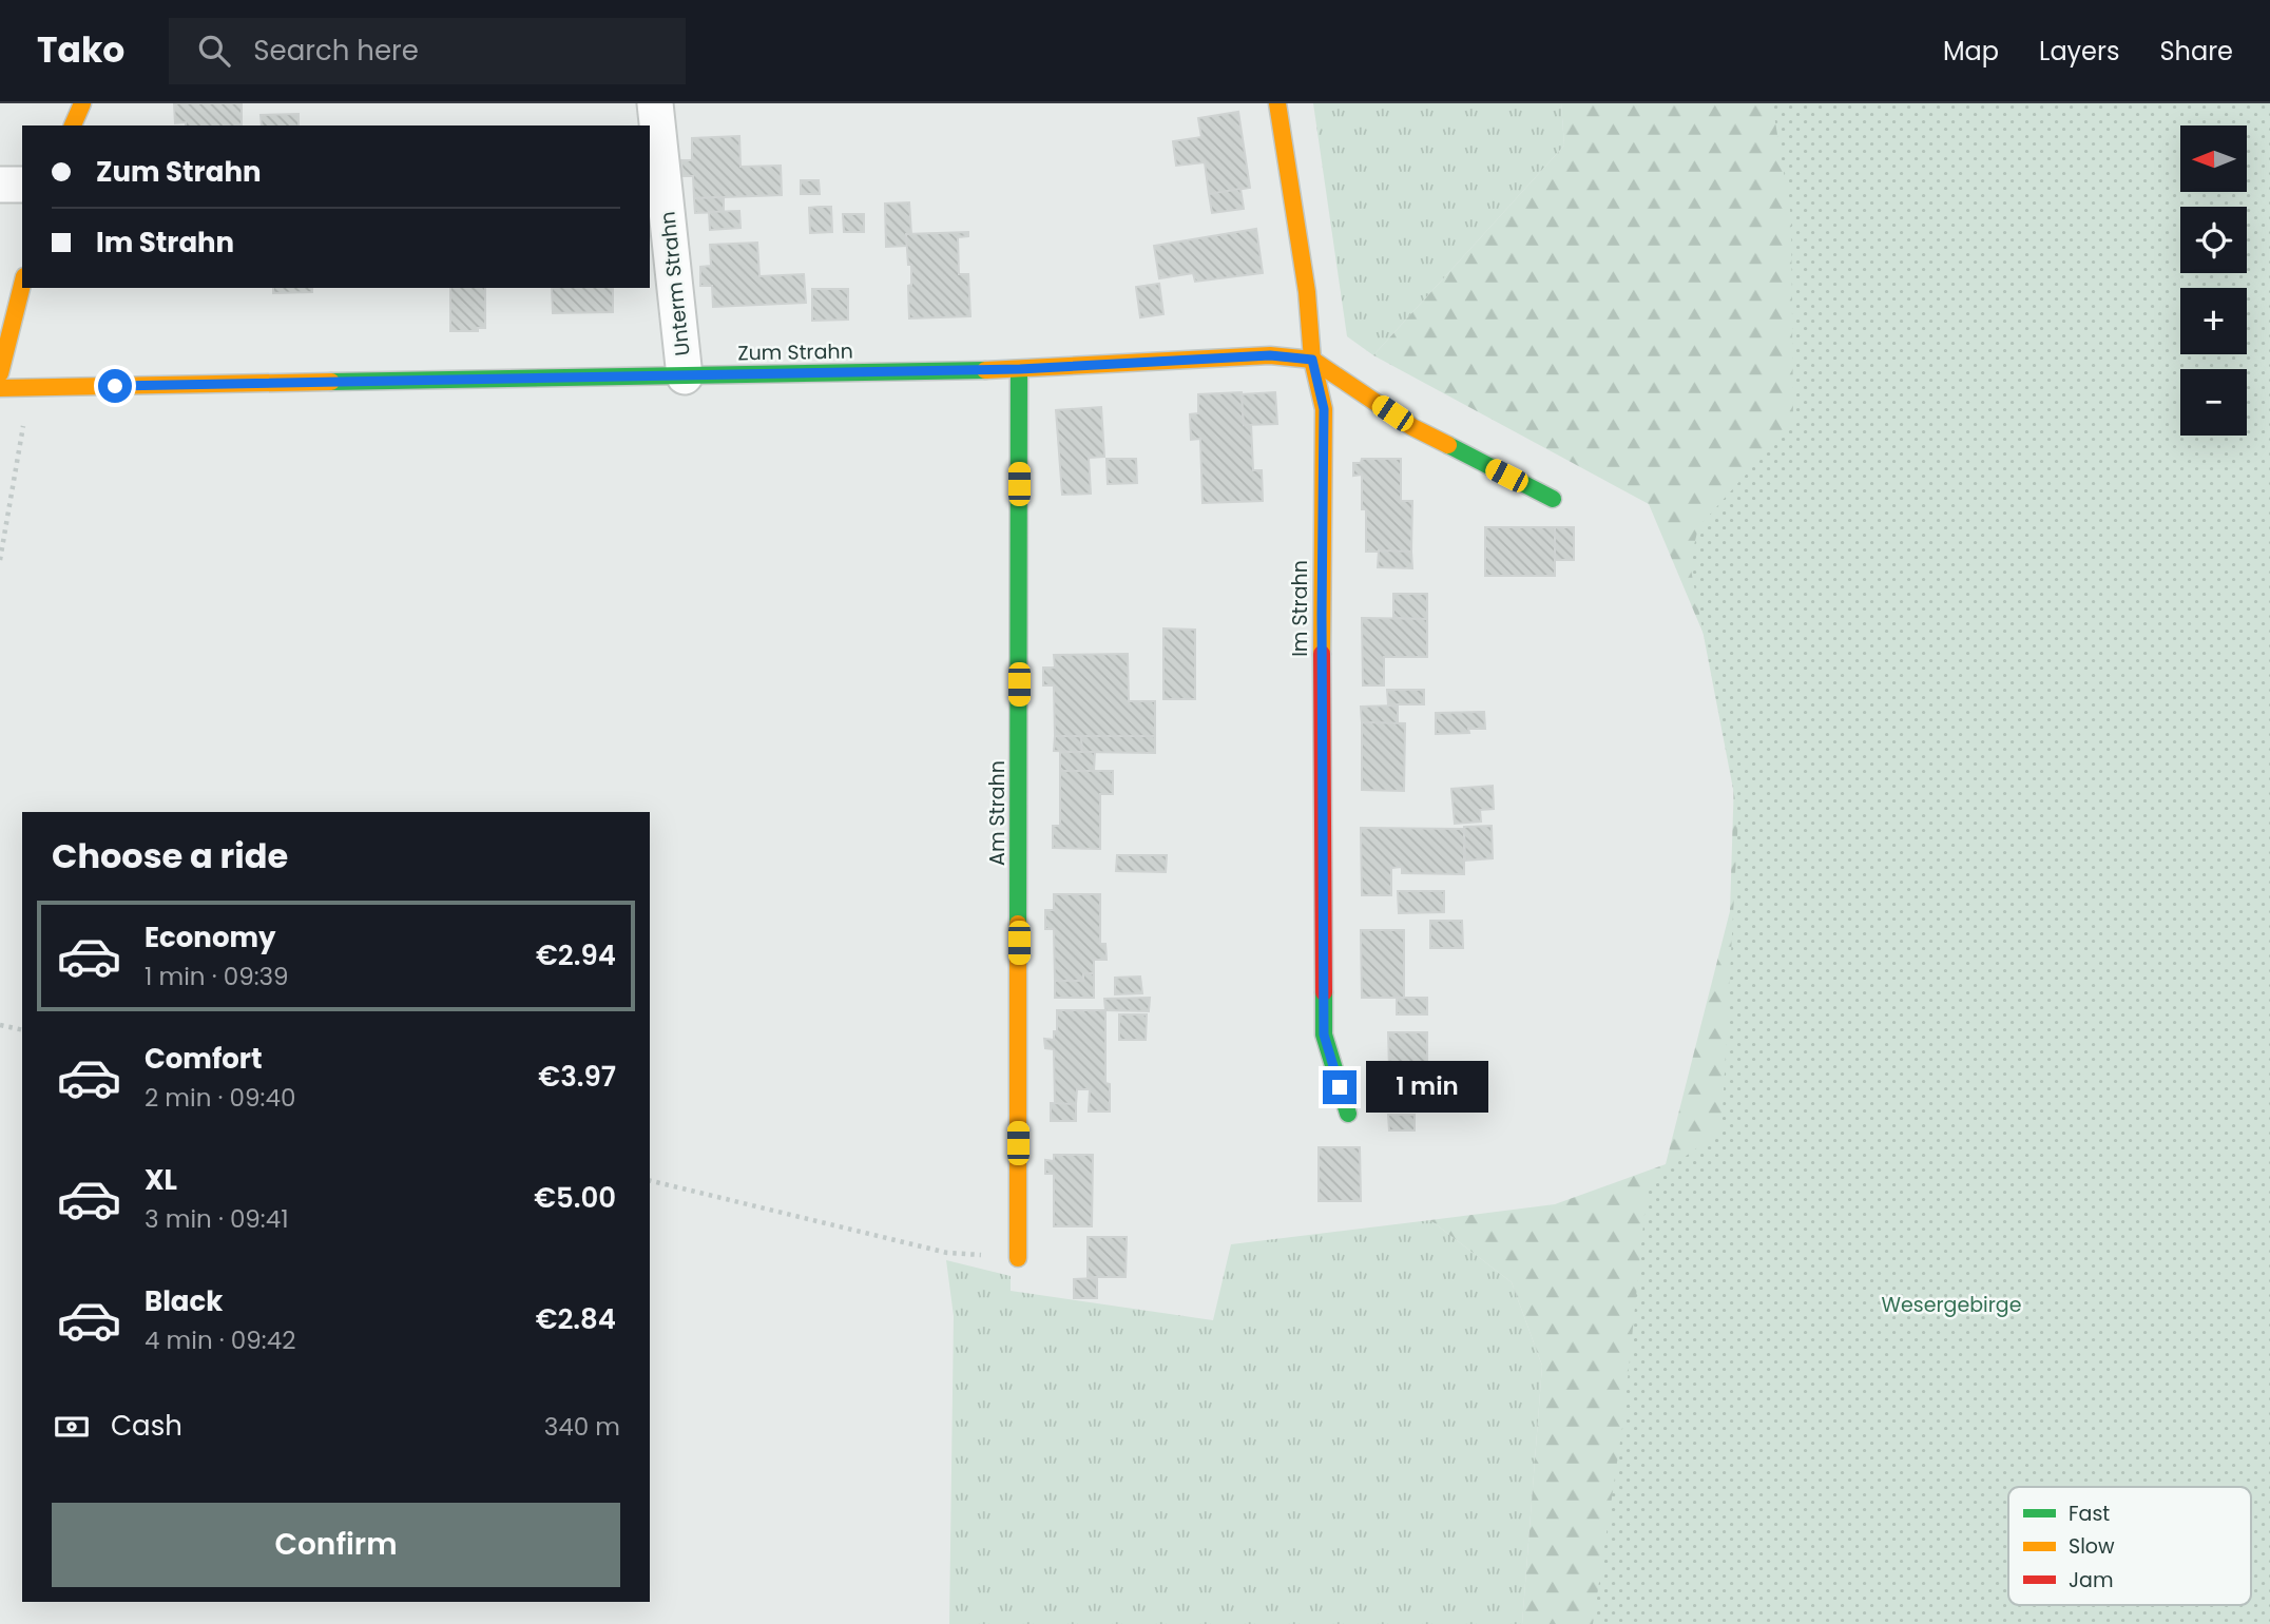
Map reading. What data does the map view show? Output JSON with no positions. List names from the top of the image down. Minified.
{"streets":{"street":["Unterm Strahn","Zum Strahn","Im Strahn","Am Strahn"]},"crossings":[["Unterm Strahn","Zum Strahn"],["Zum Strahn","Im Strahn"],["Zum Strahn","Am Strahn"]],"parks":["Wesergebirge"],"legend":["Fast","Slow","Jam"],"north":"left","page":{"header":"Tako","search":"Search here","nav":["Map","Layers","Share"],"map_buttons":["+","−"],"banner":["Zum Strahn","Im Strahn"],"heading":"Choose a ride","list":[{"name":"Economy","note":"1 min · 09:39","value":"€2.94"},{"name":"Comfort","note":"2 min · 09:40","value":"€3.97"},{"name":"XL","note":"3 min · 09:41","value":"€5.00"},{"name":"Black","note":"4 min · 09:42","value":"€2.84"}],"bubble":"1 min","pay":["Cash","340 m"],"buttons":"Confirm"}}
